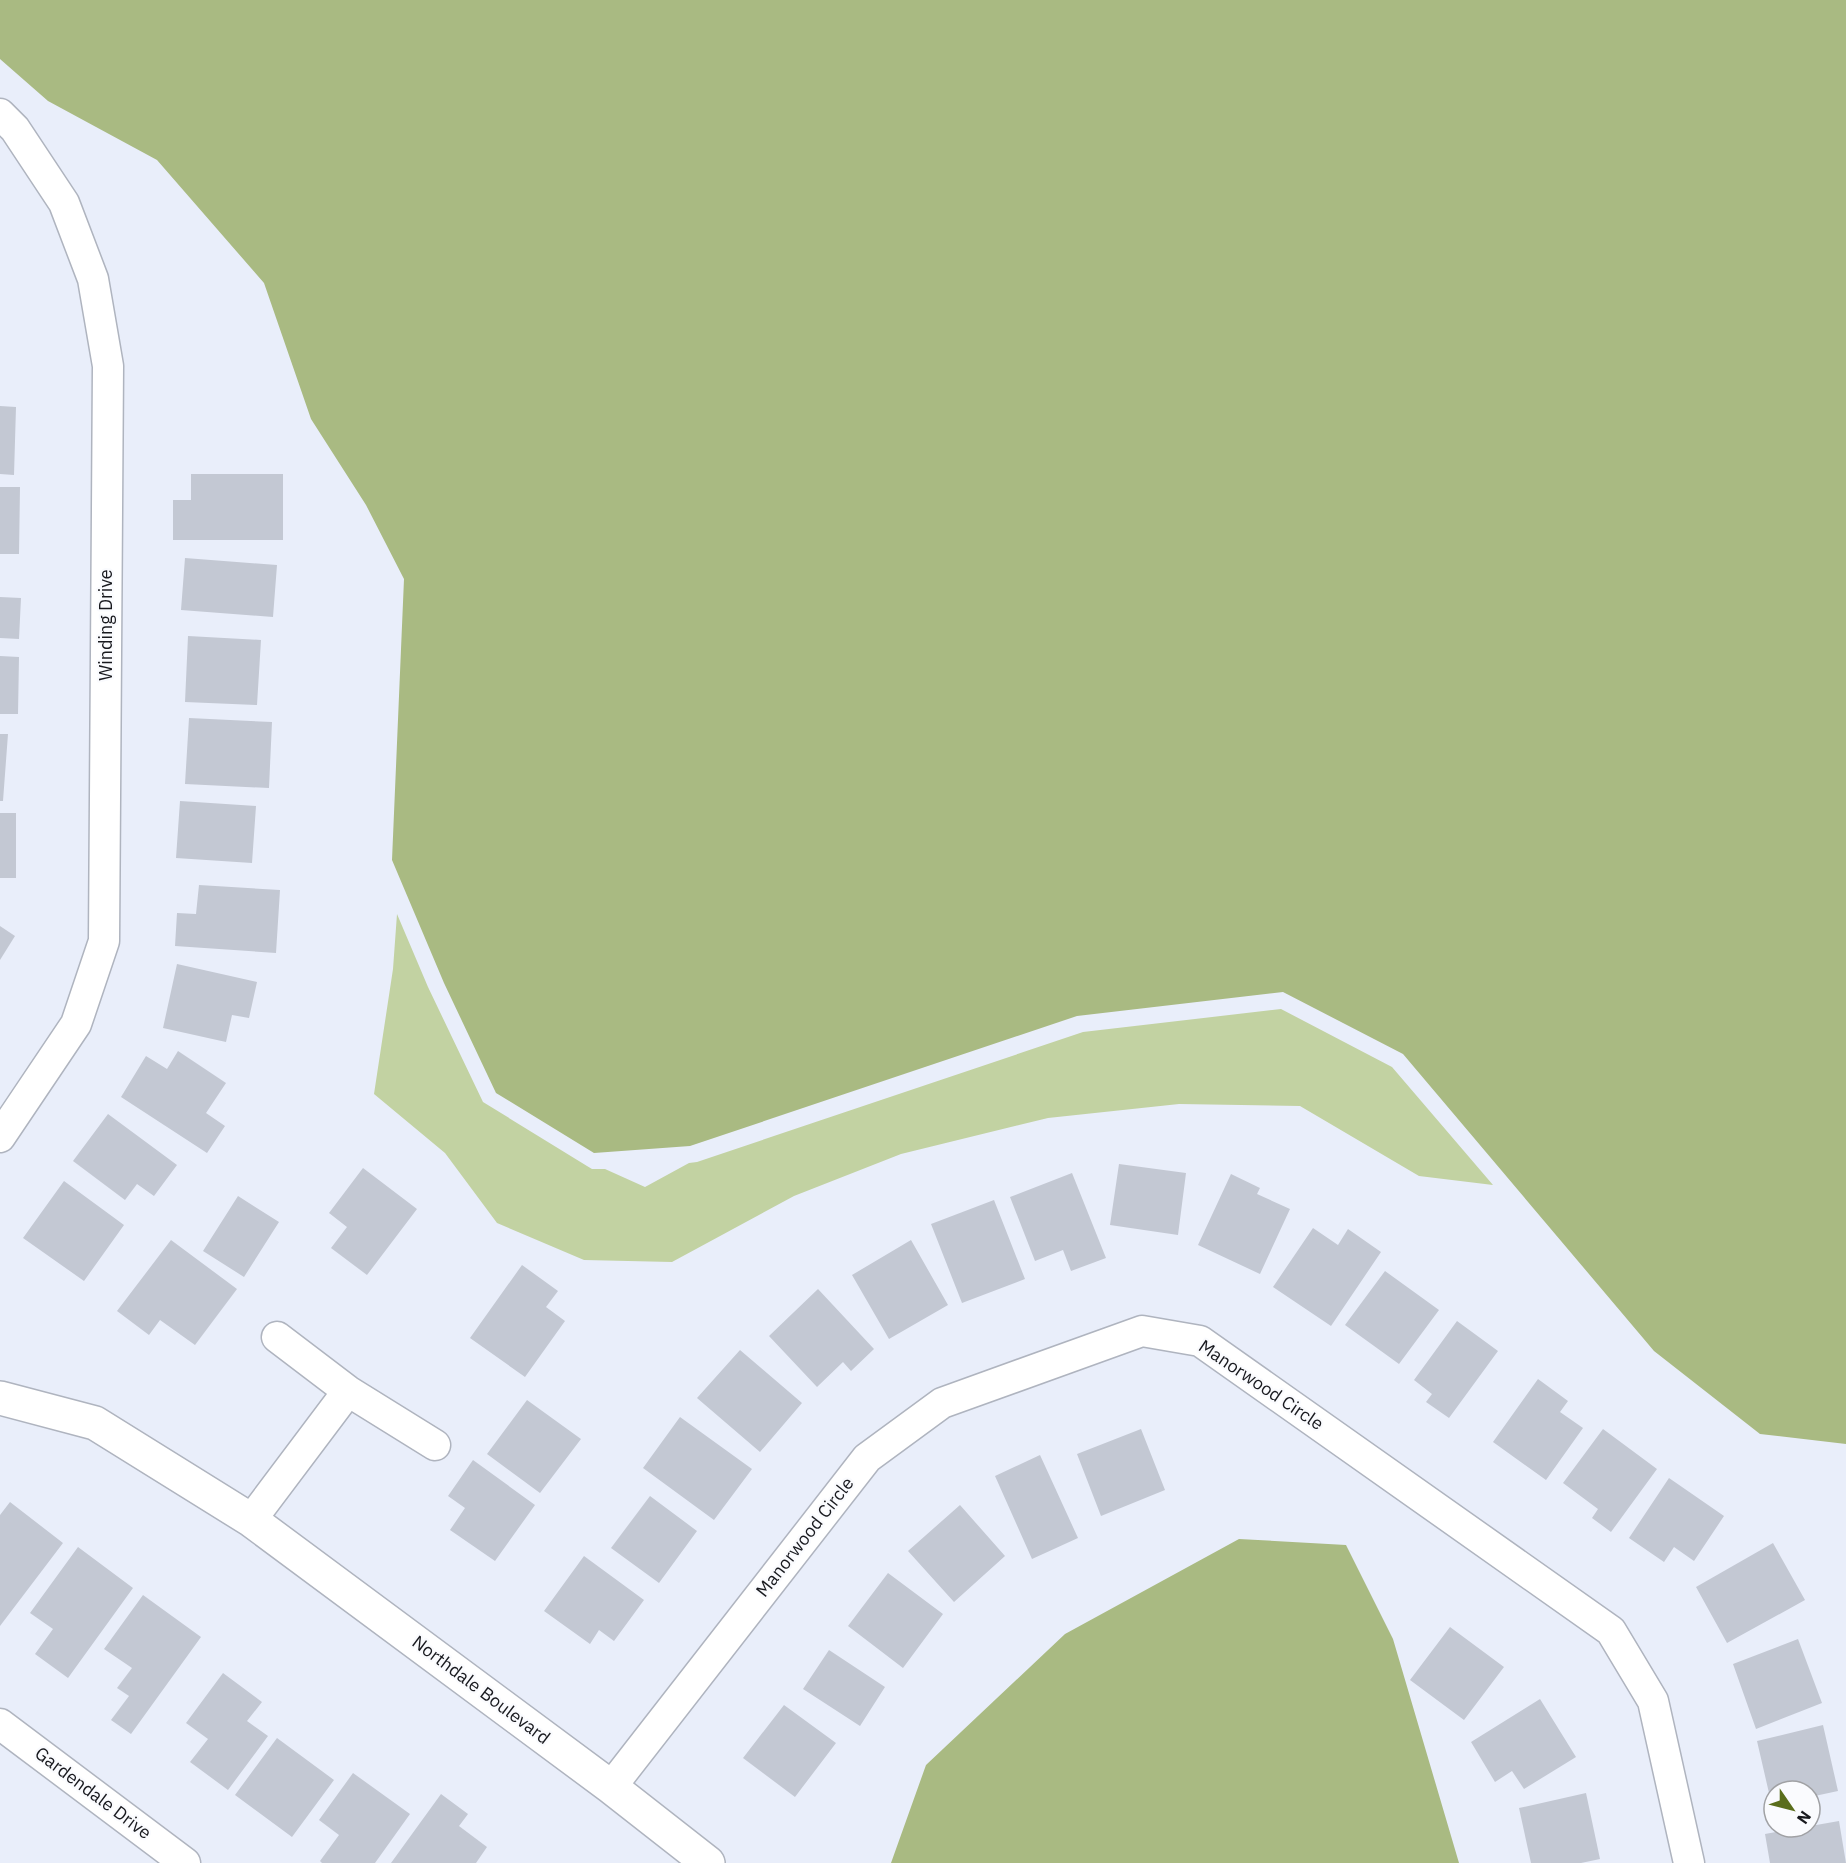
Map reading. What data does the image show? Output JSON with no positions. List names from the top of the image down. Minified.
{"streets":{"street":["Winding Drive","Manorwood Circle","Northdale Boulevard","Gardendale Drive"]},"crossings":[["Manorwood Circle","Northdale Boulevard"]],"north":"bottom right"}
